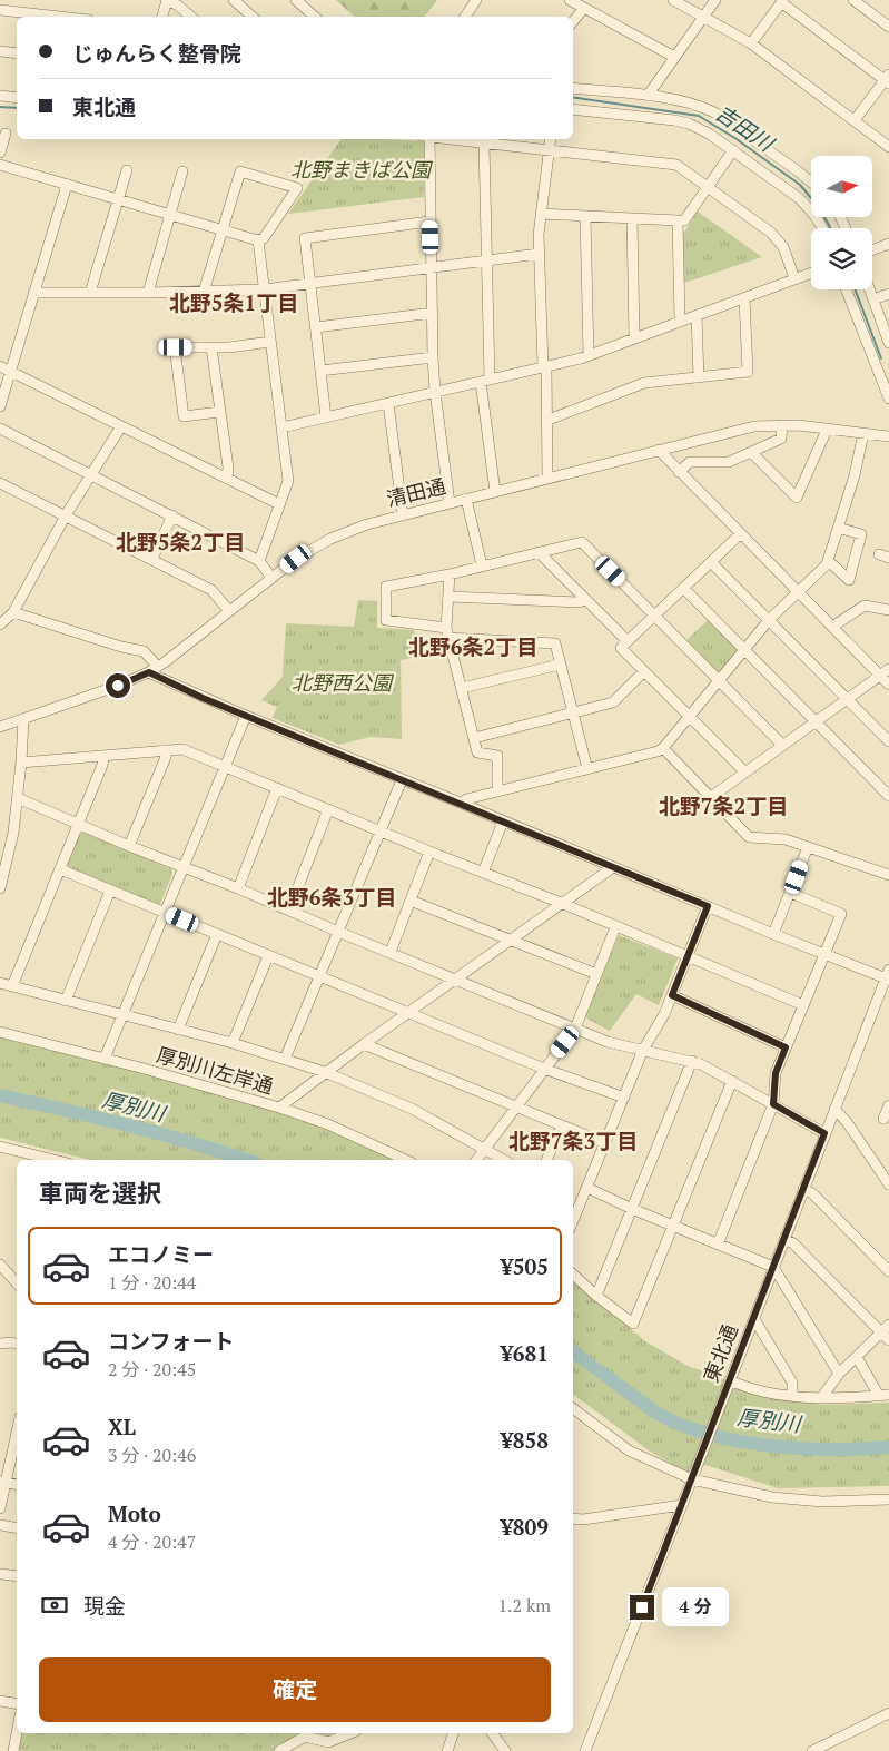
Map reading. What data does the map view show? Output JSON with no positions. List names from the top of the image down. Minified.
{"streets":{"street":["清田通","厚別川左岸通","東北通"]},"districts":["北野5条1丁目","北野5条2丁目","北野6条2丁目","北野7条2丁目","北野6条3丁目","北野7条3丁目"],"water":["吉田川","厚別川"],"parks":["北野まきば公園","北野西公園"],"north":"right","page":{"banner":["じゅんらく整骨院","東北通"],"heading":"車両を選択","list":[{"name":"エコノミー","note":"1 分 · 20:44","value":"¥505"},{"name":"コンフォート","note":"2 分 · 20:45","value":"¥681"},{"name":"XL","note":"3 分 · 20:46","value":"¥858"},{"name":"Moto","note":"4 分 · 20:47","value":"¥809"}],"pay":["現金","1.2 km"],"bubble":"4 分","buttons":"確定"}}
